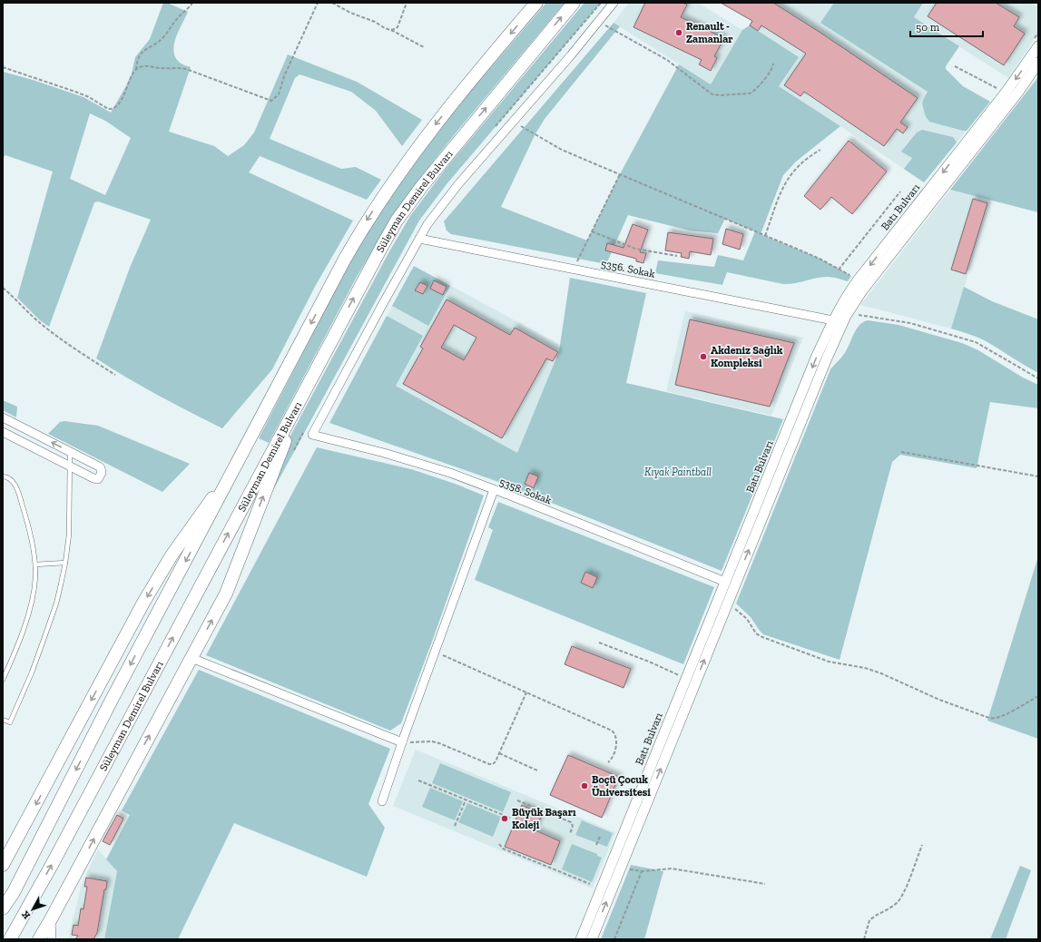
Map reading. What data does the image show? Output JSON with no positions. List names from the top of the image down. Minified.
{"streets":{"highway":["Süleyman Demirel Bulvarı"],"street":["Batı Bulvarı","5356. Sokak","5358. Sokak"]},"crossings":[["Batı Bulvarı","5356. Sokak"],["Batı Bulvarı","5358. Sokak"],["5356. Sokak","5358. Sokak"]],"parks":["Kıyak Paintball"],"places":["Renault - Zamanlar","Akdeniz Sağlık Kompleksi","Boçü Çocuk Üniversitesi","Büyük Başarı Koleji"],"scale_bar":"50 m","north":"bottom left"}
